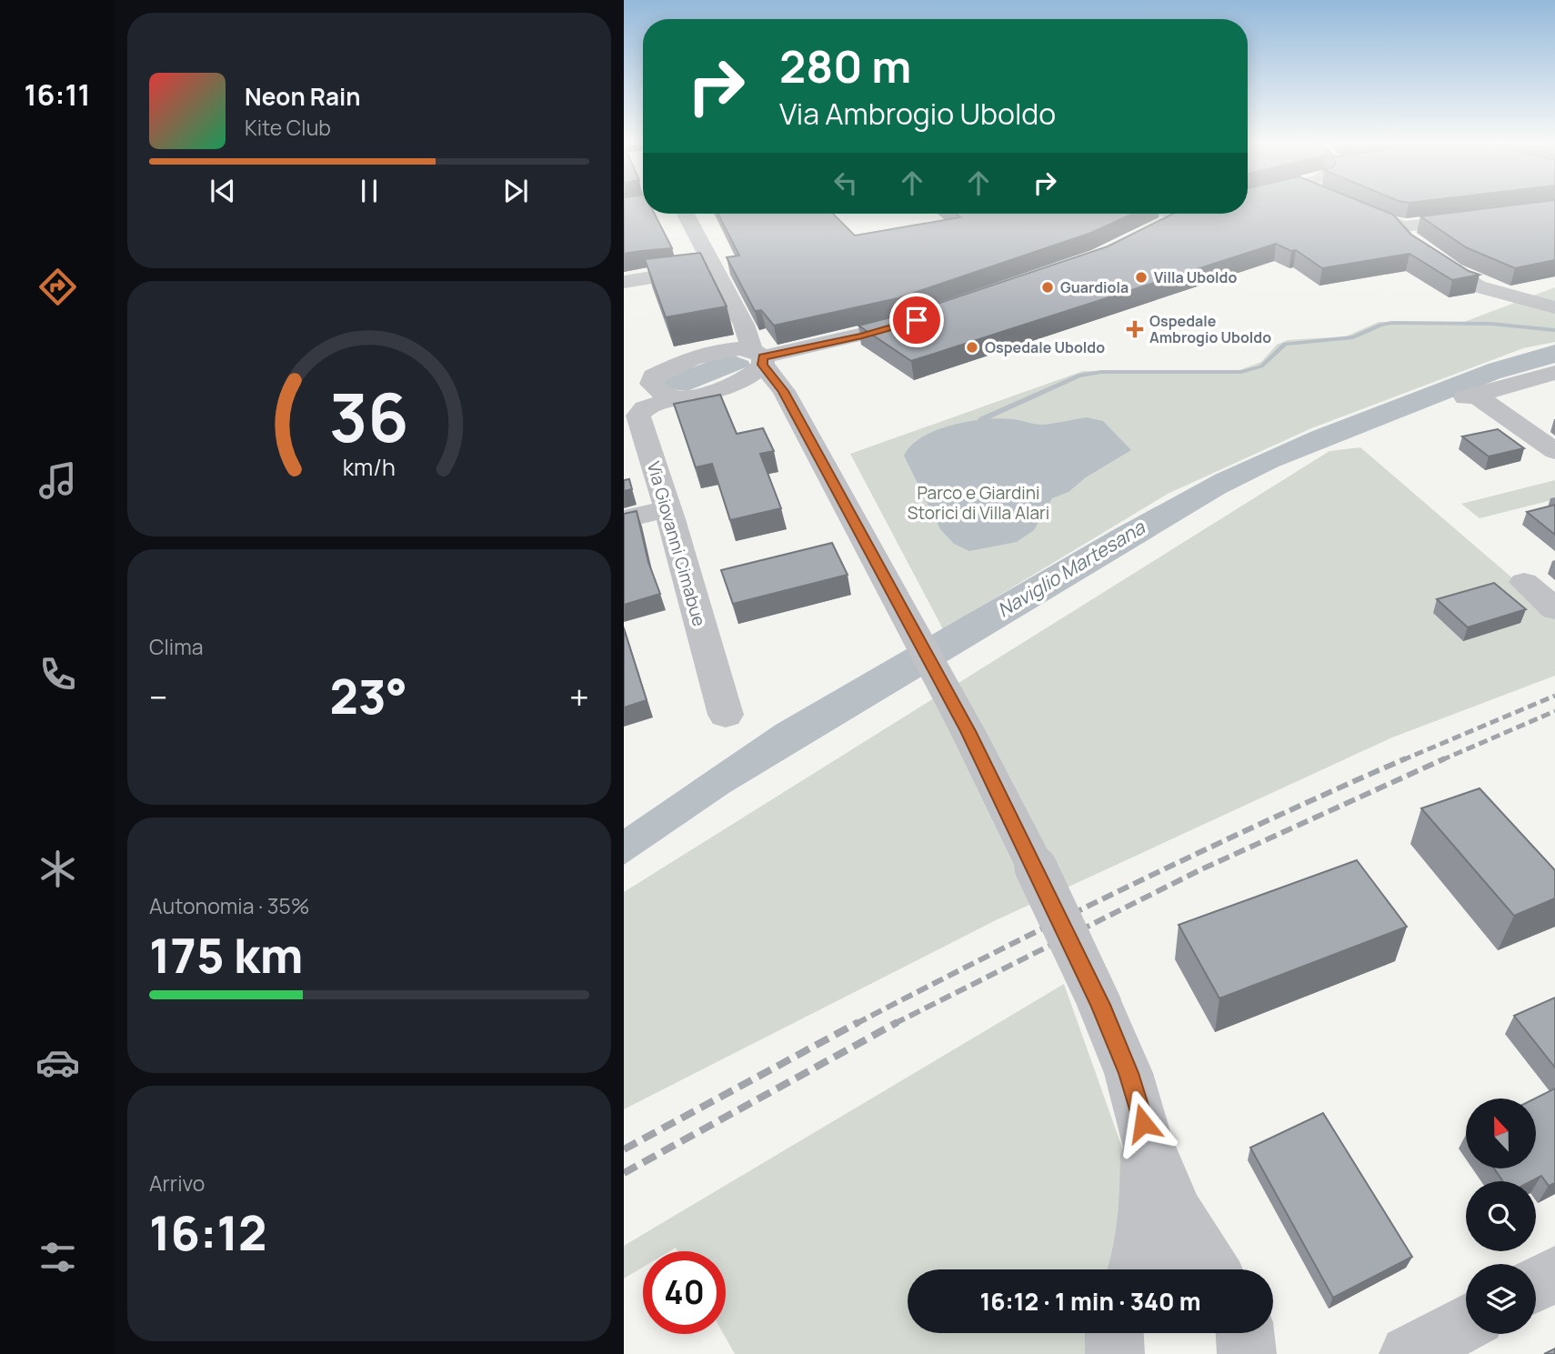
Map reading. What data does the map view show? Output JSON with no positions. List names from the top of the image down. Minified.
{"streets":{"street":["Via Giovanni Cimabue"]},"water":["Naviglio Martesana"],"parks":["Parco e Giardini Storici di Villa Alari"],"places":{"other":["Villa Uboldo","Guardiola","Ospedale Uboldo"],"health":["Ospedale Ambrogio Uboldo"]},"north":"top","page":{"tabs":"16:11","turn":["280 m","Via Ambrogio Uboldo"],"song":["Neon Rain","Kite Club"],"tile":["Clima",["Autonomia · 35%","175 km"],["Arrivo","16:12"]],"heat":["−","23°","+"],"limit":"40","trip":"16:12 · 1 min · 340 m","gauge":["36","km/h"]}}
